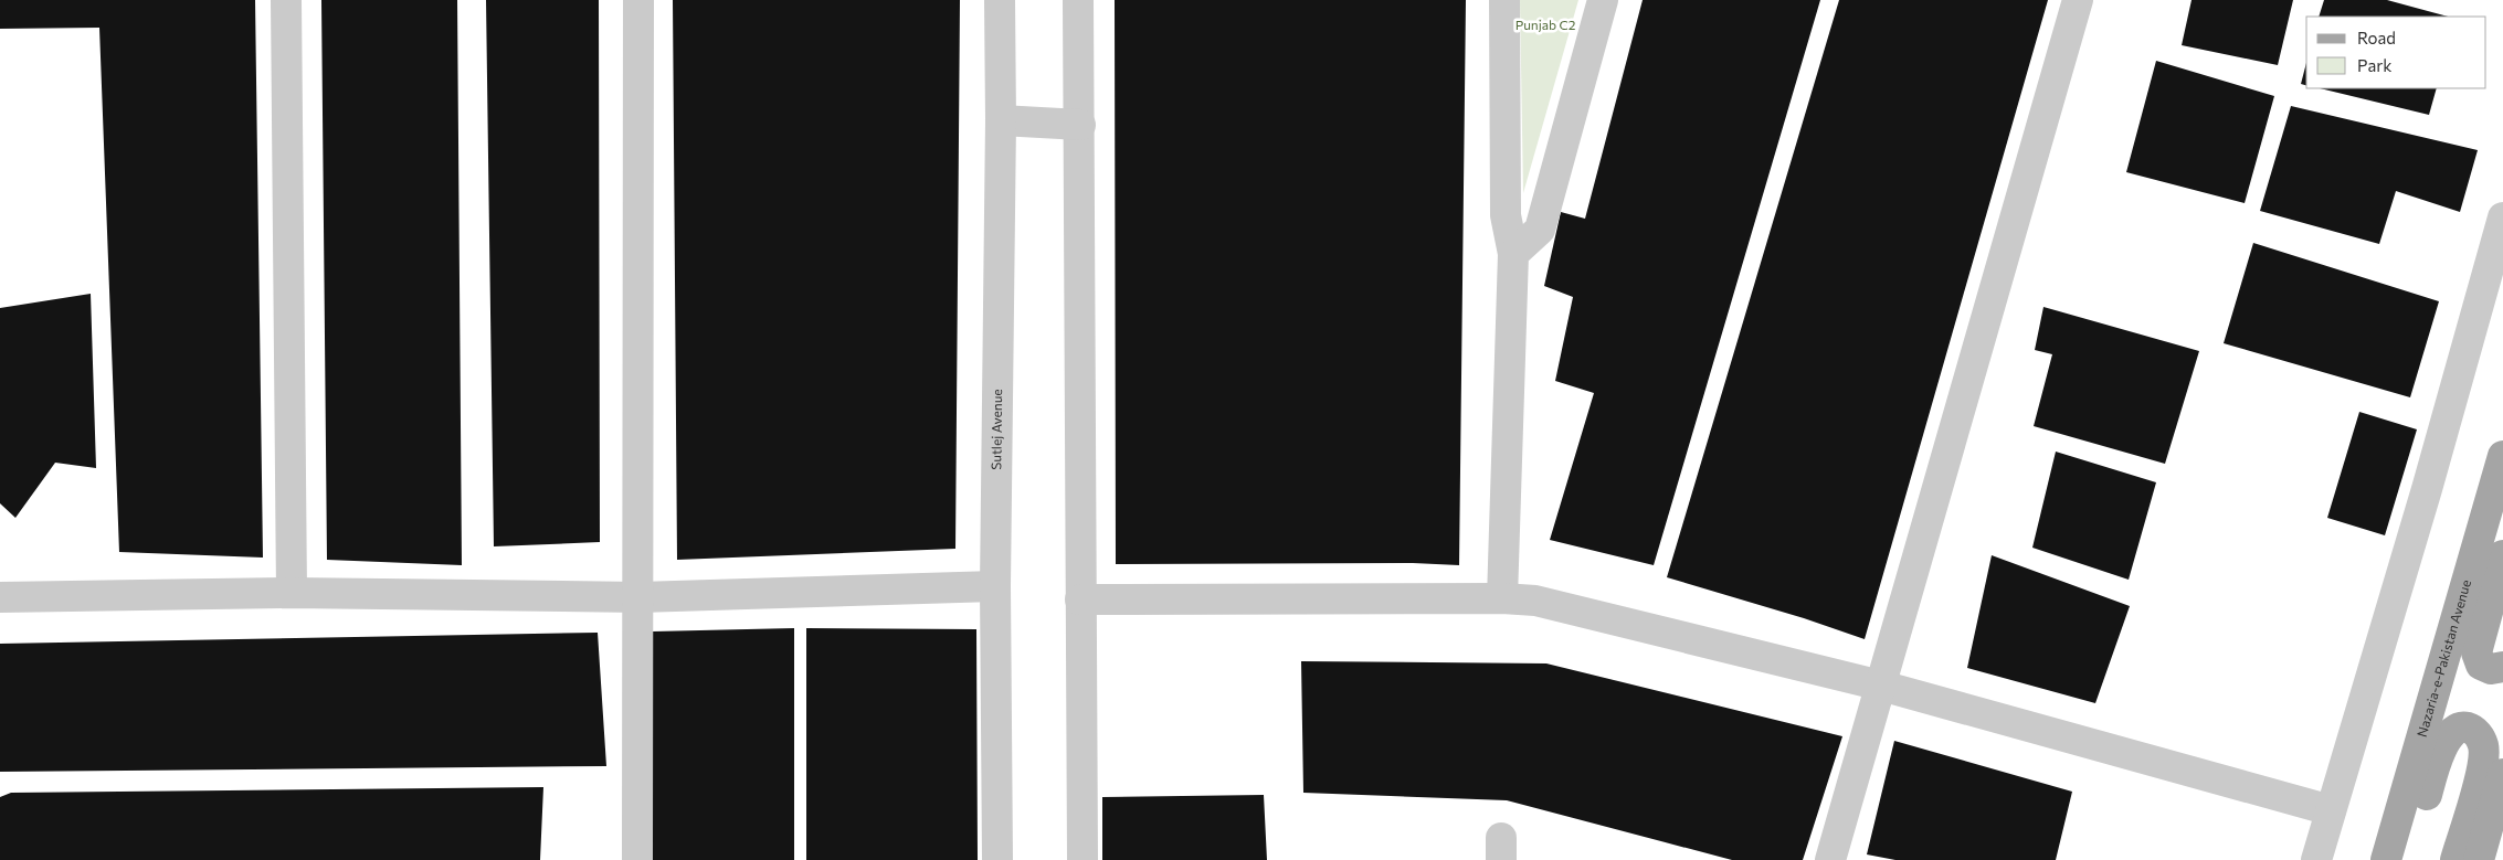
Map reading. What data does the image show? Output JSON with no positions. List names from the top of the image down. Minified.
{"streets":{"main road":["Nazaria-e-Pakistan Avenue"],"street":["Sutlej Avenue"]},"parks":["Punjab C2"],"legend":["Road","Park"]}
